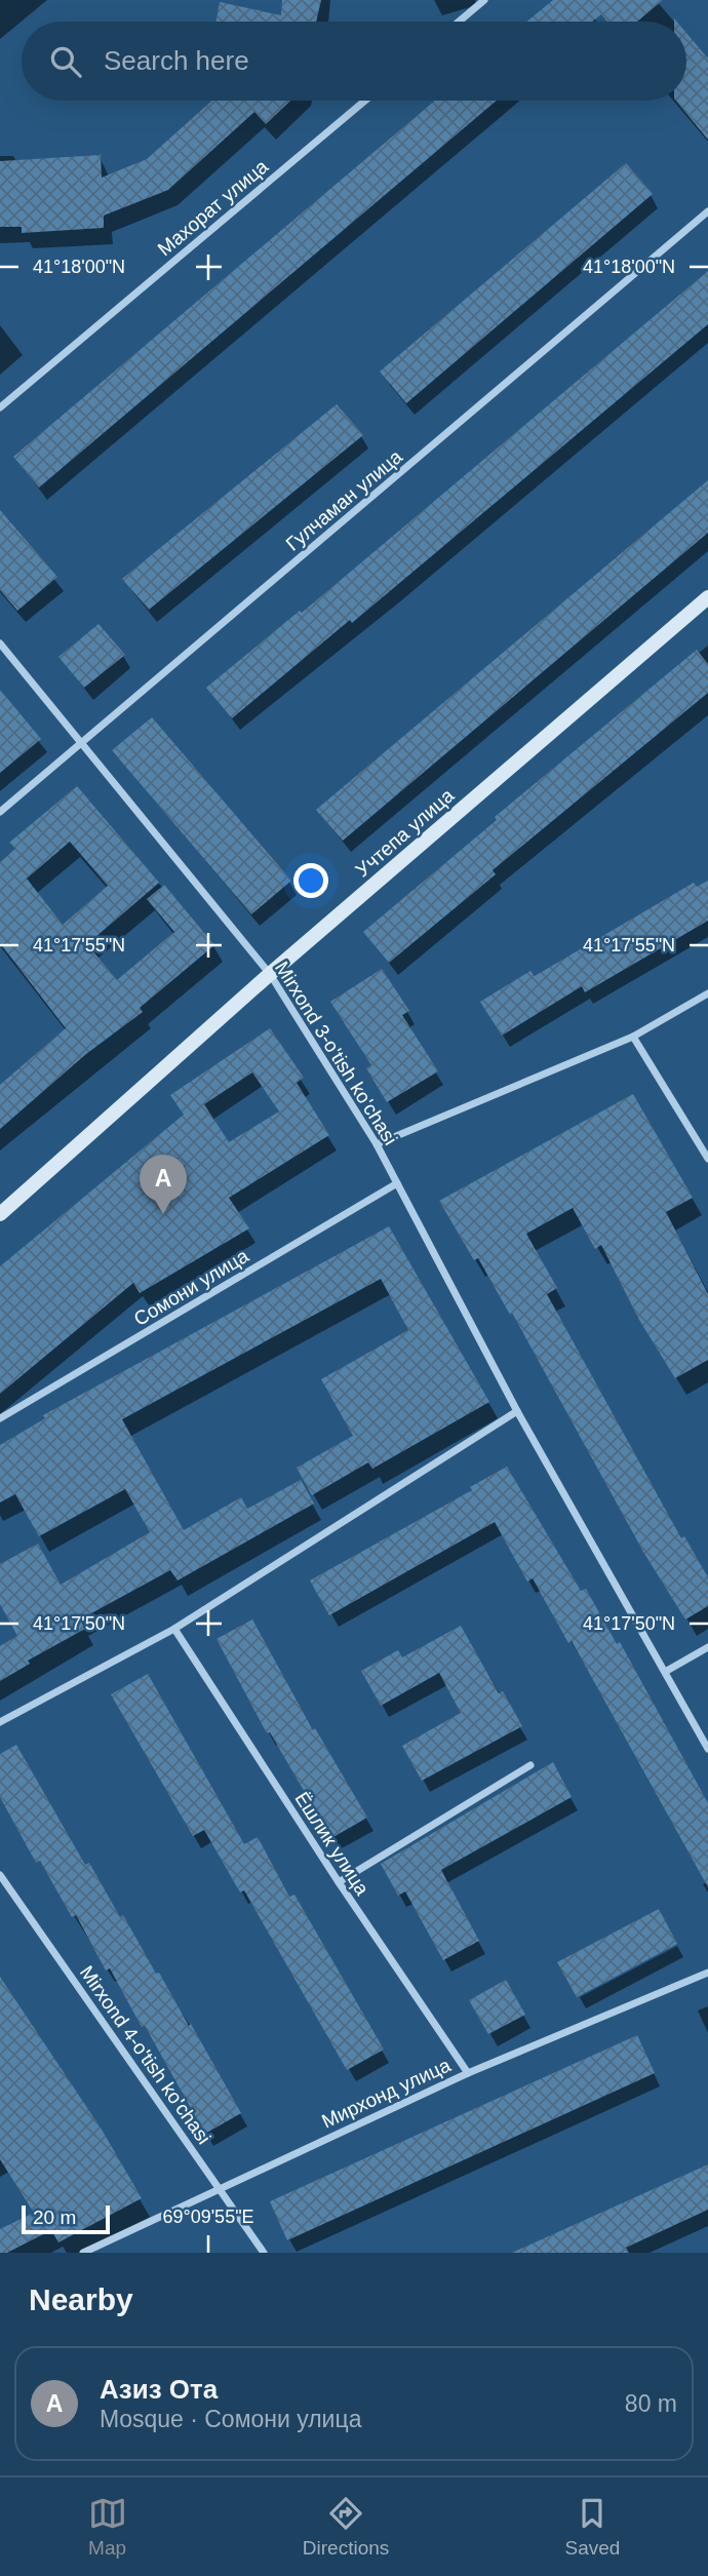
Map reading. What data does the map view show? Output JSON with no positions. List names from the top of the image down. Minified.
{"streets":{"street":["Махорат улица","Гулчаман улица","Учтепа улица","Mirxond 3-o'tish ko'chasi","Сомони улица","Ёшлик улица","Mirxond 4-o'tish ko'chasi","Мирхонд улица"]},"crossings":[["Гулчаман улица","Mirxond 3-o'tish ko'chasi"],["Учтепа улица","Mirxond 3-o'tish ko'chasi"],["Mirxond 3-o'tish ko'chasi","Сомони улица"],["Ёшлик улица","Мирхонд улица"],["Mirxond 4-o'tish ko'chasi","Мирхонд улица"]],"scale_bar":"20 m","page":{"search":"Search here","pins":"A","scale":"20 m","heading":"Nearby","list":[{"mark":"A","name":"Азиз Ота","note":"Mosque · Сомони улица","value":"80 m"}],"nav":["Map","Directions","Saved"]},"coordinates":["41°18'00\"N","41°17'55\"N","41°17'50\"N","69°09'55\"E"]}
